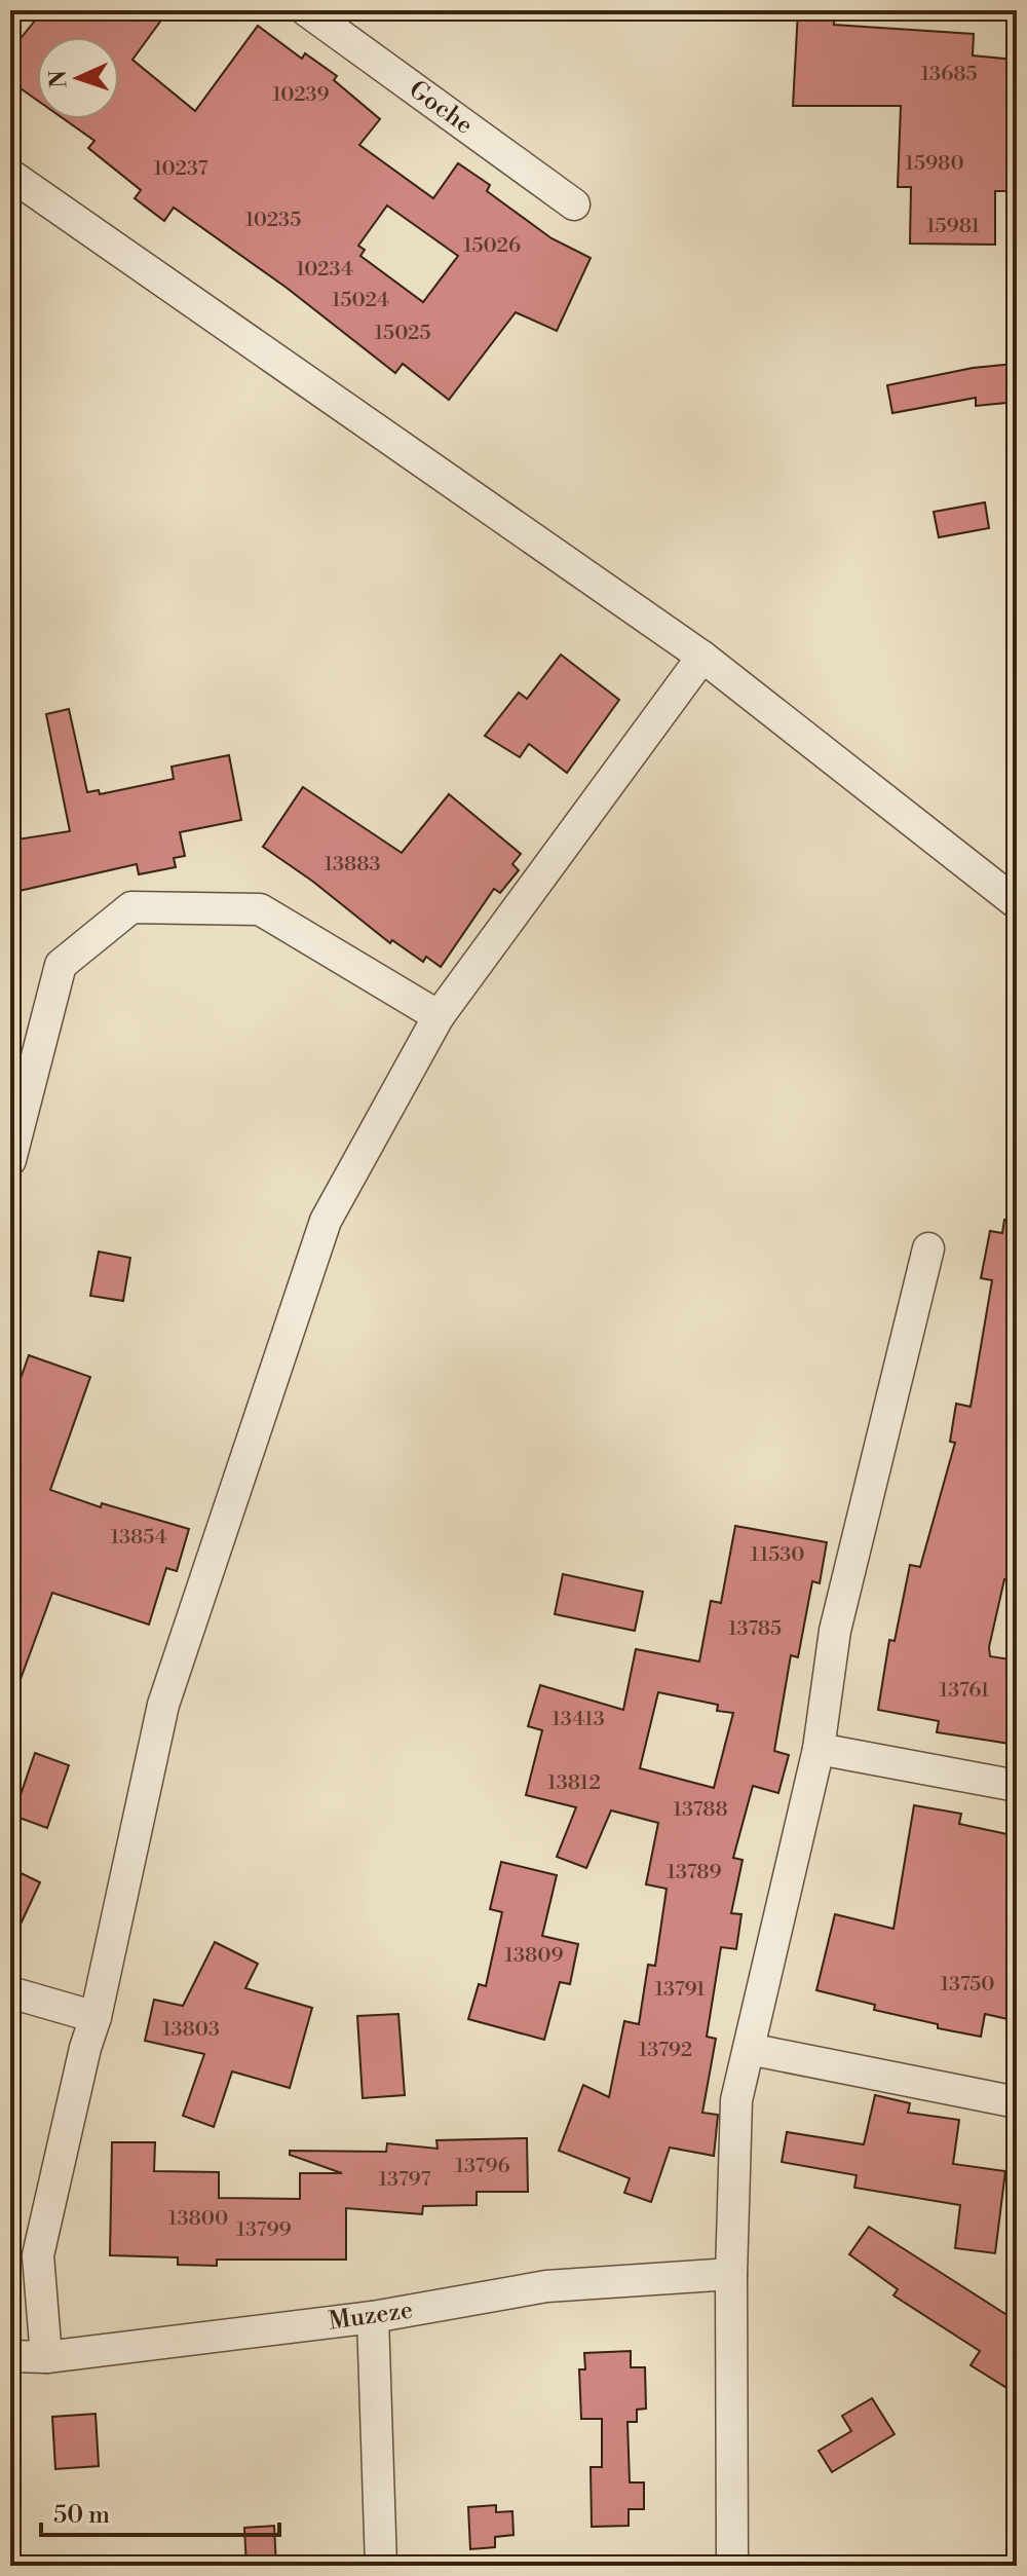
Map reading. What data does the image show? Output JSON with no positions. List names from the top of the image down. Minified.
{"streets":{"street":["Goche","Muzeze"]},"house_numbers":["13685","10239","15980","10237","10235","15981","15026","10234","15024","15025","13883","13854","11530","13785","13761","13413","13812","13788","13789","13809","13750","13791","13803","13792","13796","13797","13800","13799"],"scale_bar":"50 m","north":"left"}
